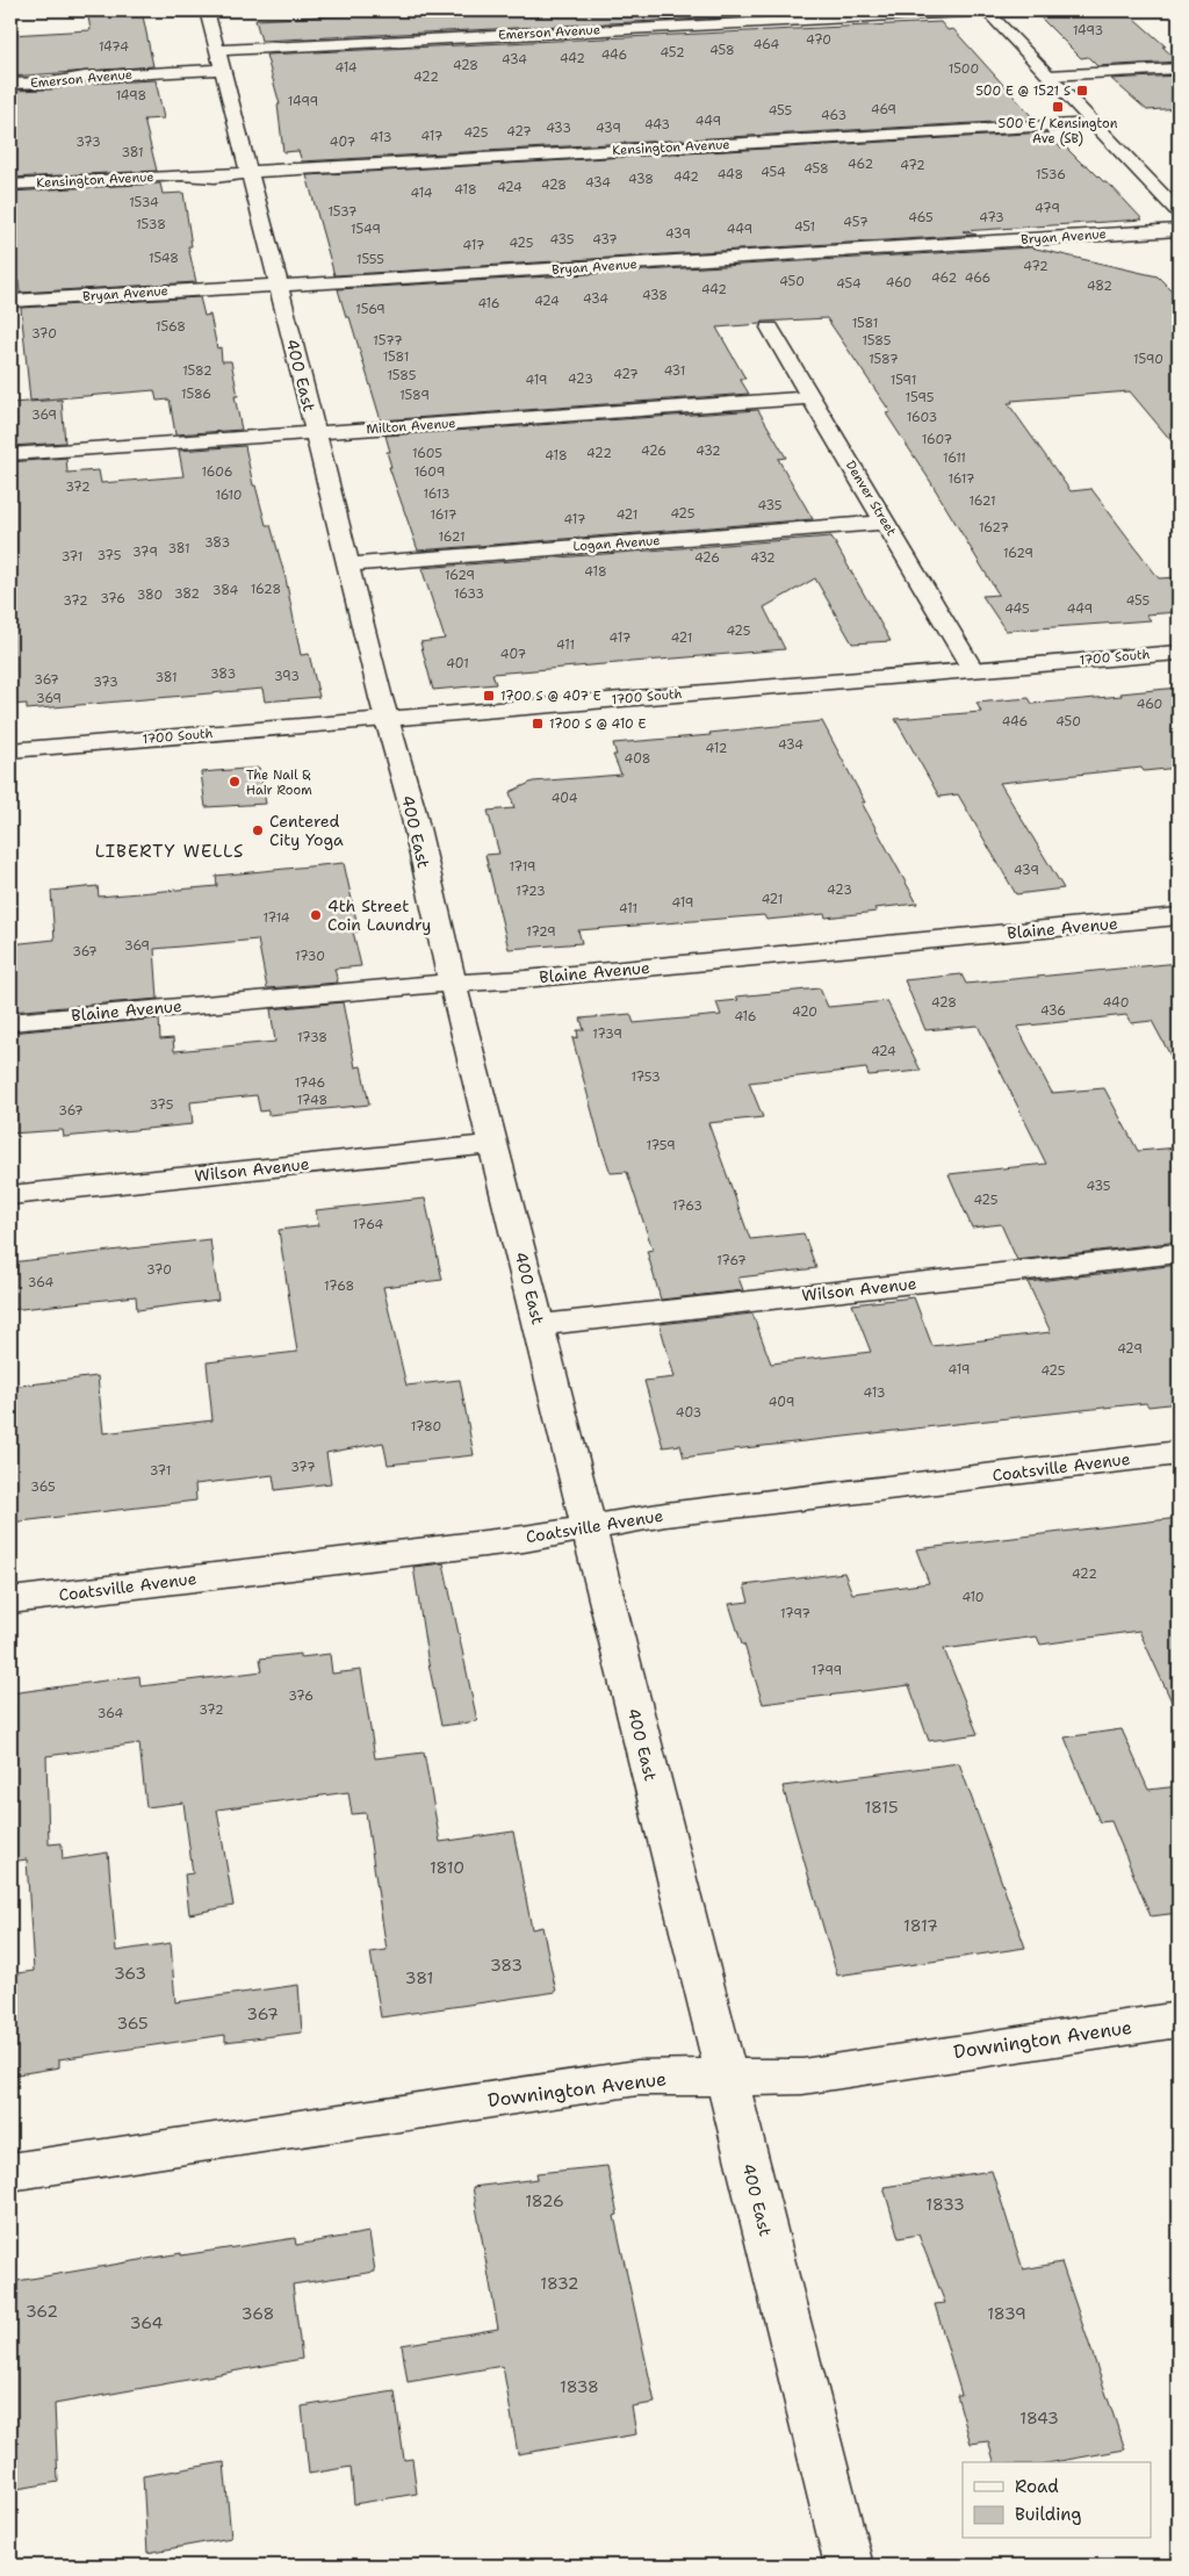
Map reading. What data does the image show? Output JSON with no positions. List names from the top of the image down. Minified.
{"streets":{"street":["Emerson Avenue","Kensington Avenue","Bryan Avenue","400 East","Milton Avenue","Denver Street","Logan Avenue","1700 South","Blaine Avenue","Wilson Avenue","Coatsville Avenue","Downington Avenue"]},"crossings":[["Emerson Avenue","400 East"],["Kensington Avenue","400 East"],["Bryan Avenue","400 East"],["400 East","Milton Avenue"],["400 East","Logan Avenue"],["400 East","1700 South"],["400 East","Blaine Avenue"],["400 East","Wilson Avenue"],["400 East","Coatsville Avenue"],["400 East","Downington Avenue"],["Milton Avenue","Denver Street"],["Denver Street","Logan Avenue"],["Denver Street","1700 South"]],"districts":["LIBERTY WELLS"],"places":{"transit":["500 E @ 1521 S","500 E / Kensington Ave (SB)","1700 S @ 407 E","1700 S @ 410 E"],"other":["The Nail & Hair Room","Centered City Yoga","4th Street Coin Laundry"]},"house_numbers":["1493","470","464","1474","458","452","446","442","434","428","414","1500","422","1498","1499","469","455","463","449","443","433","439","427","425","417","413","373","407","381","462","472","458","454","448","1536","442","438","434","428","424","418","414","1534","479","1537","465","473","457","1538","451","1549","449","439","435","437","425","417","1548","1555","472","462","466","450","460","454","482","442","438","434","424","416","1569","1581","1568","370","1577","1585","1581","1587","1590","1582","431","427","1585","423","419","1591","1586","1589","1595","369","1603","1607","426","432","1605","422","418","1611","1606","1609","1617","372","1613","1610","1621","435","425","1617","421","417","1627","1621","383","381","379","1629","375","371","426","432","418","1629","1628","384","382","1633","380","376","372","455","445","449","425","417","421","411","407","401","383","393","381","367","373","369","460","446","450","434","412","408","404","1719","439","423","1723","421","419","411","1714","1729","369","367","1730","428","440","436","420","416","1739","1738","424","1753","1746","1748","375","367","1759","435","425","1763","1764","1767","370","364","1768","429","419","425","413","409","403","1780","377","371","365","422","410","1797","1799","376","372","364","1815","1810","1817","383","363","381","367","365","1826","1833","1832","362","368","1839","364","1838","1843"],"legend":["Road","Building"]}
